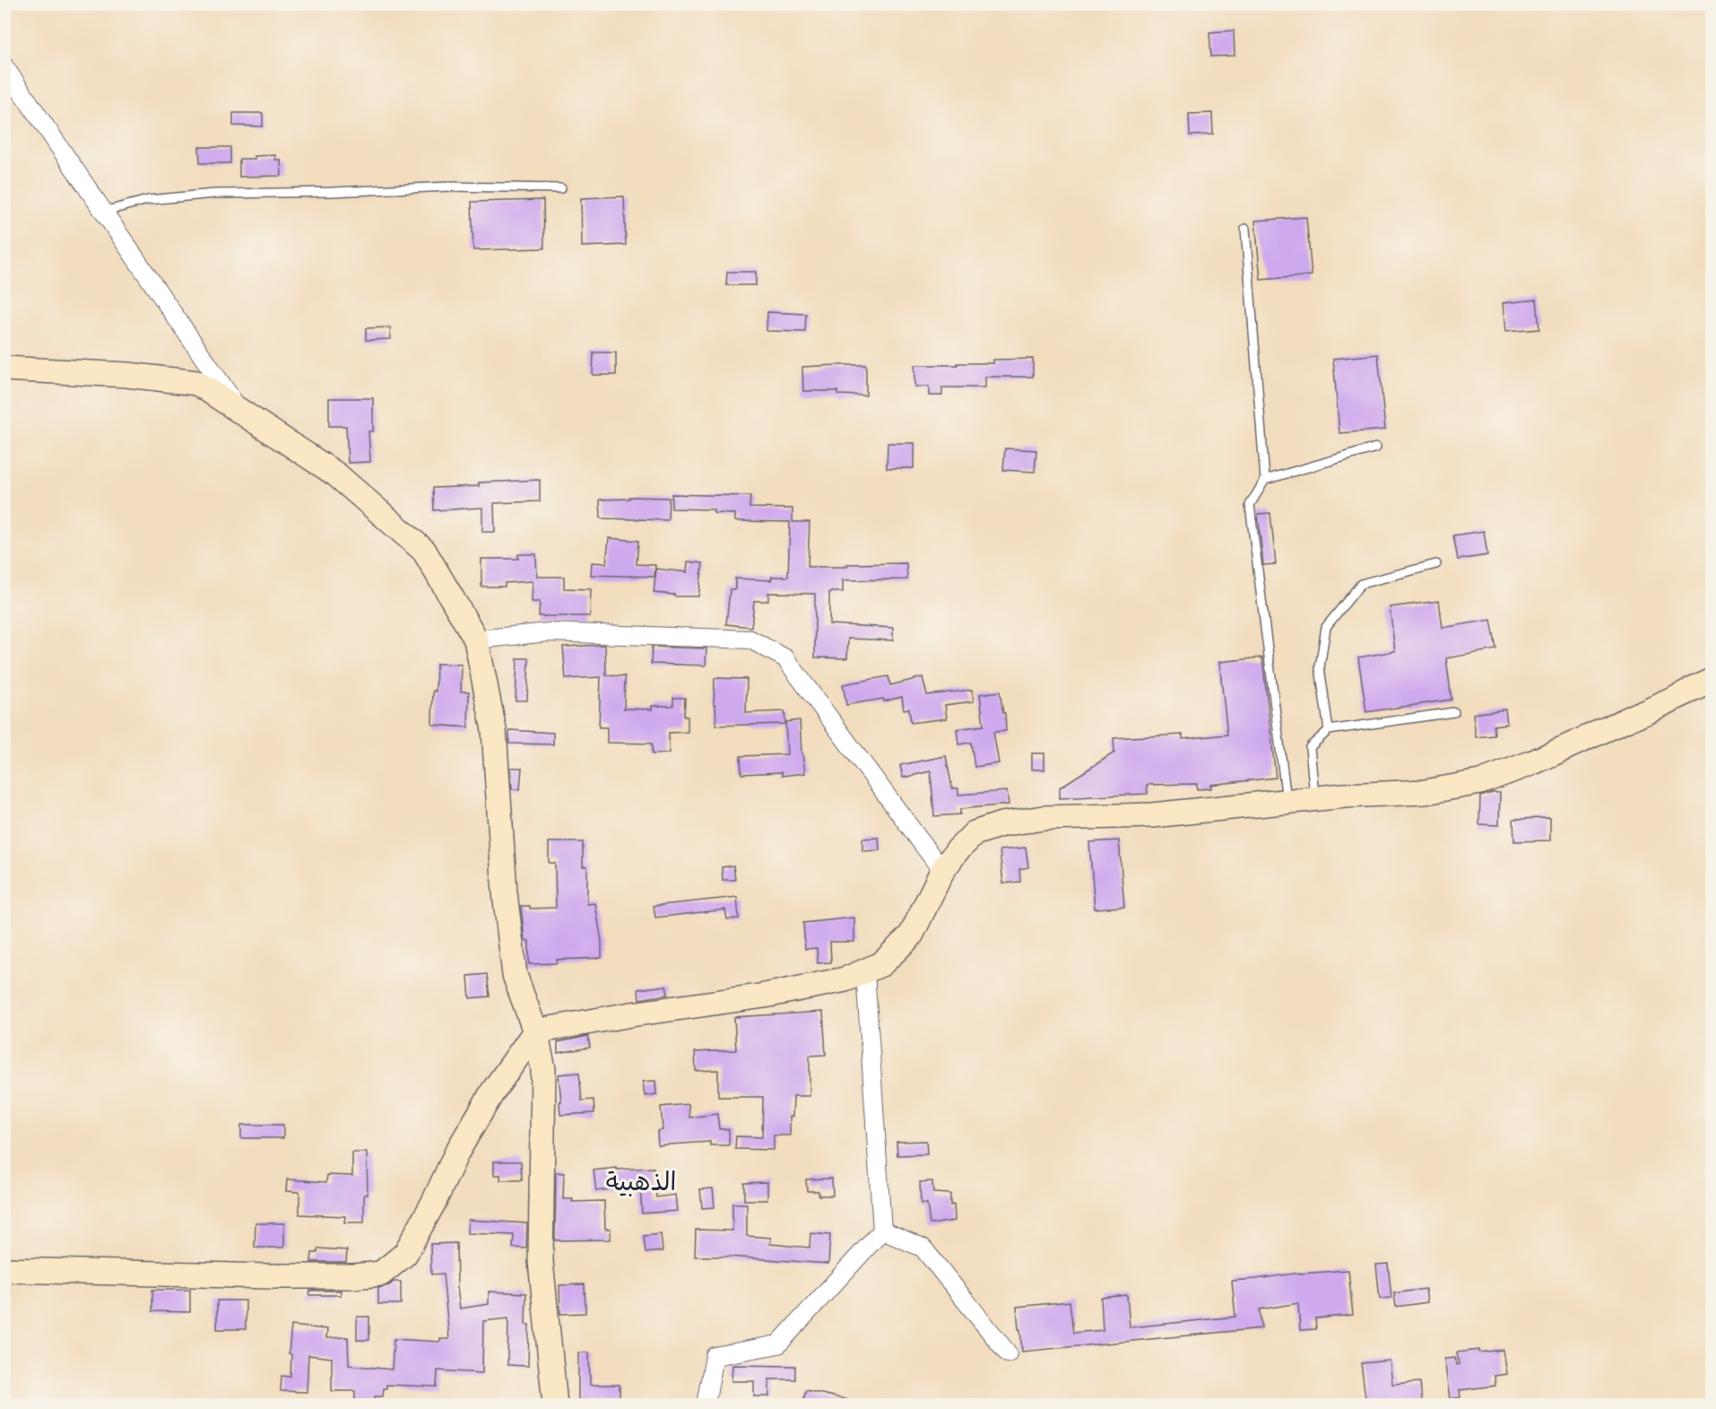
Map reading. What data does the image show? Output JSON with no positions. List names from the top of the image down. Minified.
{"districts":["الذهبية"]}
